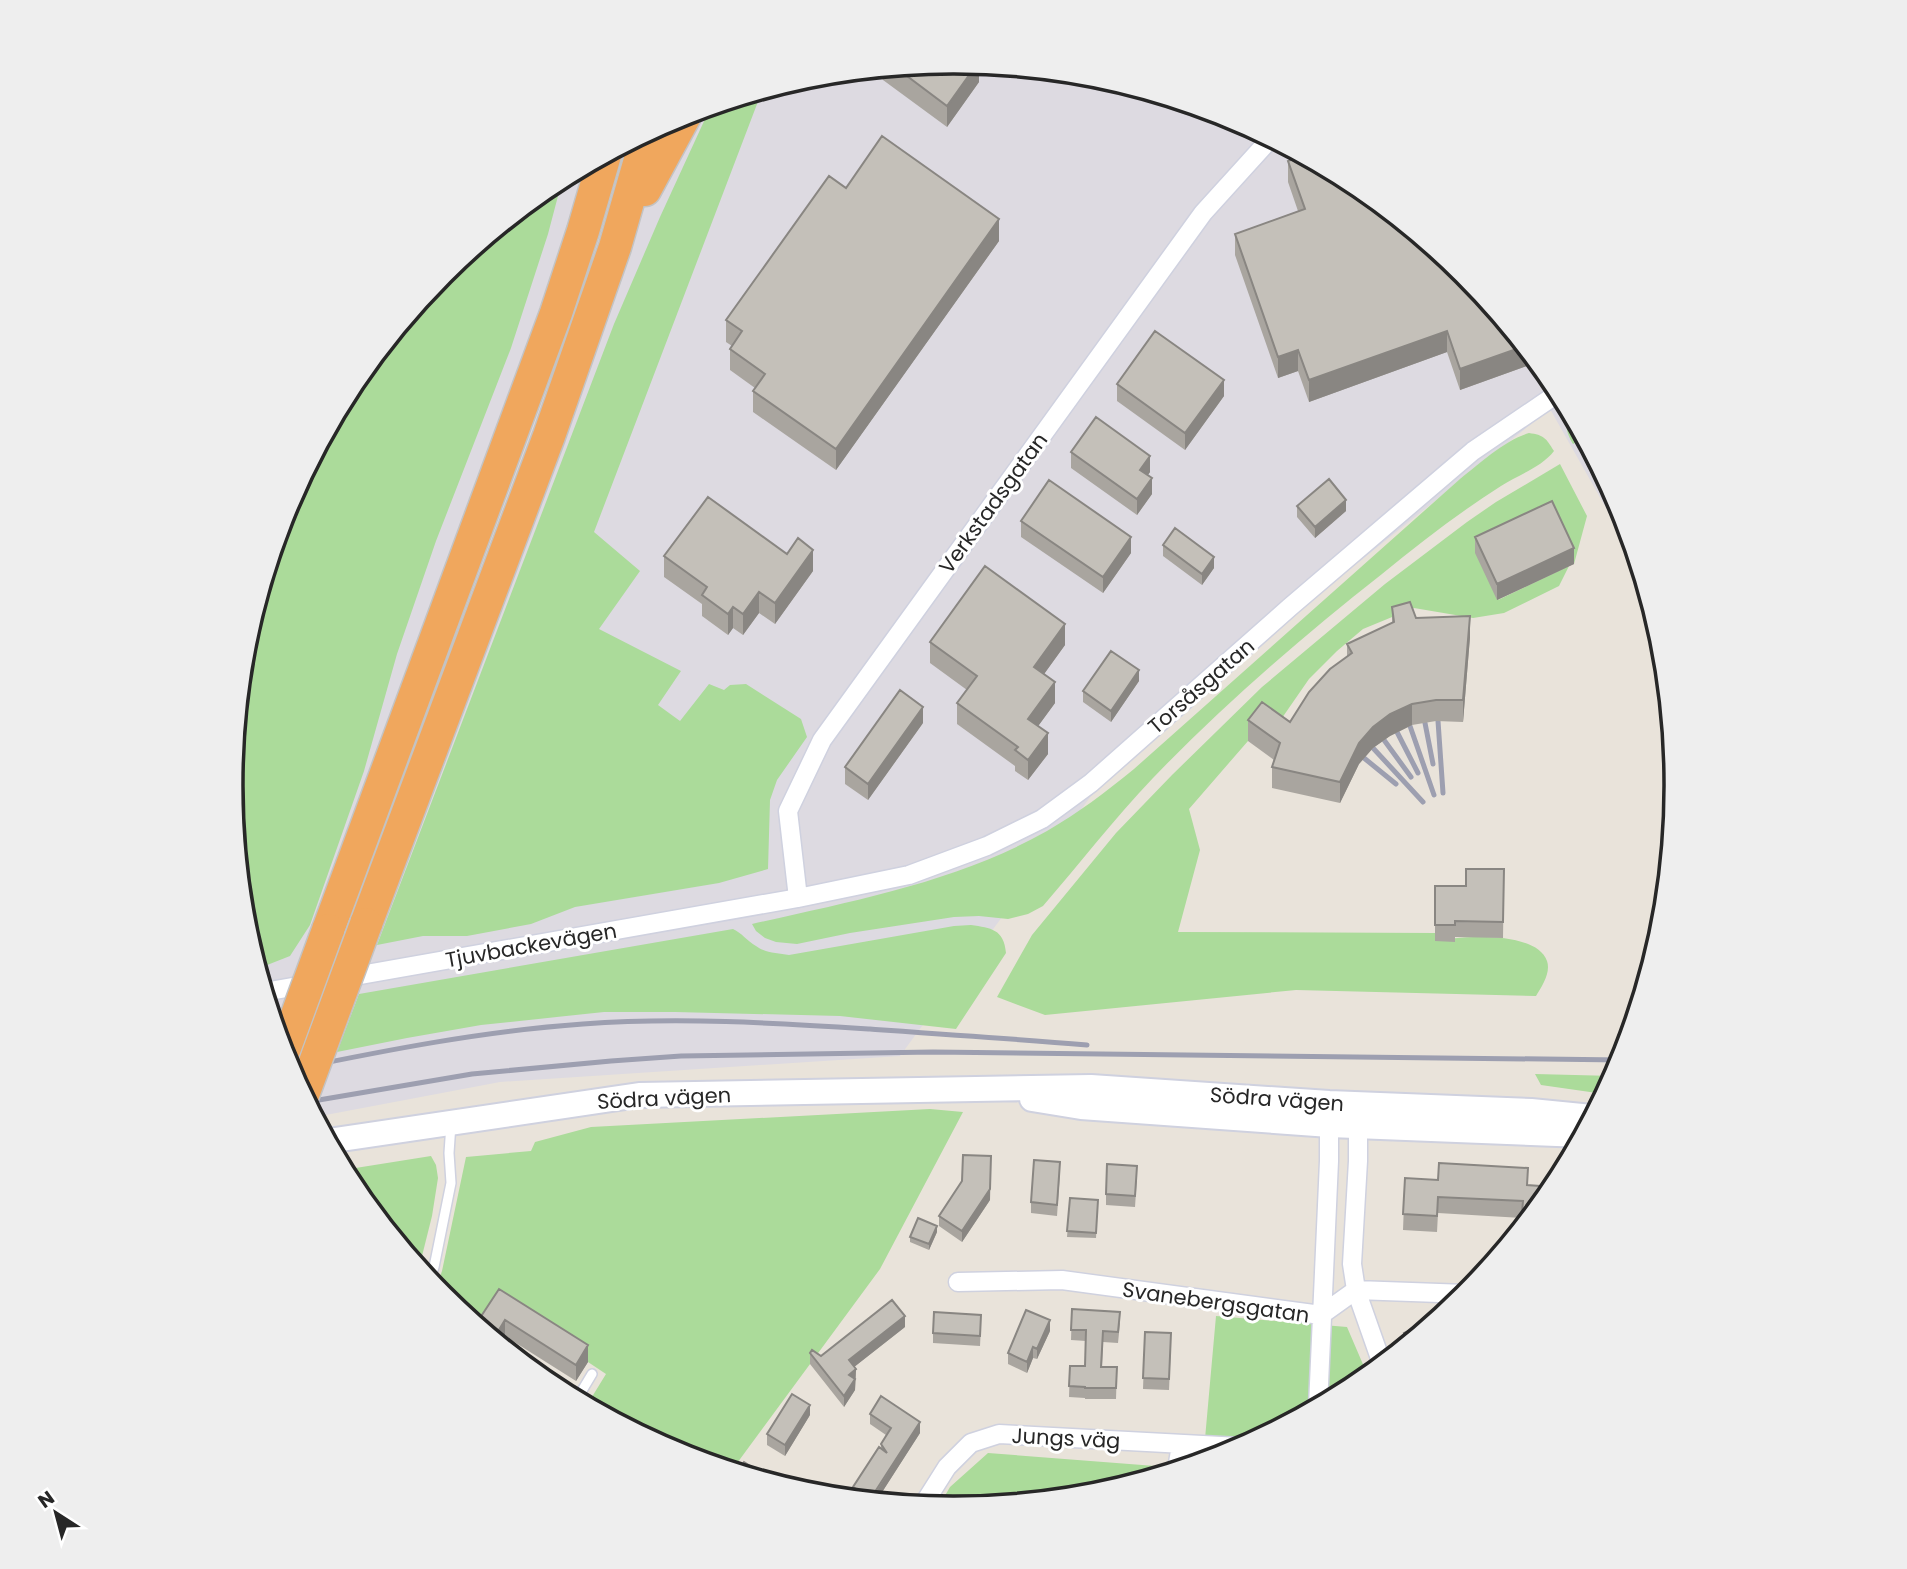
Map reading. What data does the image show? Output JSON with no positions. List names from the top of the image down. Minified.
{"streets":{"main road":["Södra vägen"],"street":["Verkstadsgatan","Torsåsgatan","Tjuvbackevägen","Svanebergsgatan","Jungs väg"]},"crossings":[["Verkstadsgatan","Torsåsgatan"],["Verkstadsgatan","Tjuvbackevägen"],["Torsåsgatan","Tjuvbackevägen"]],"north":"top left"}
